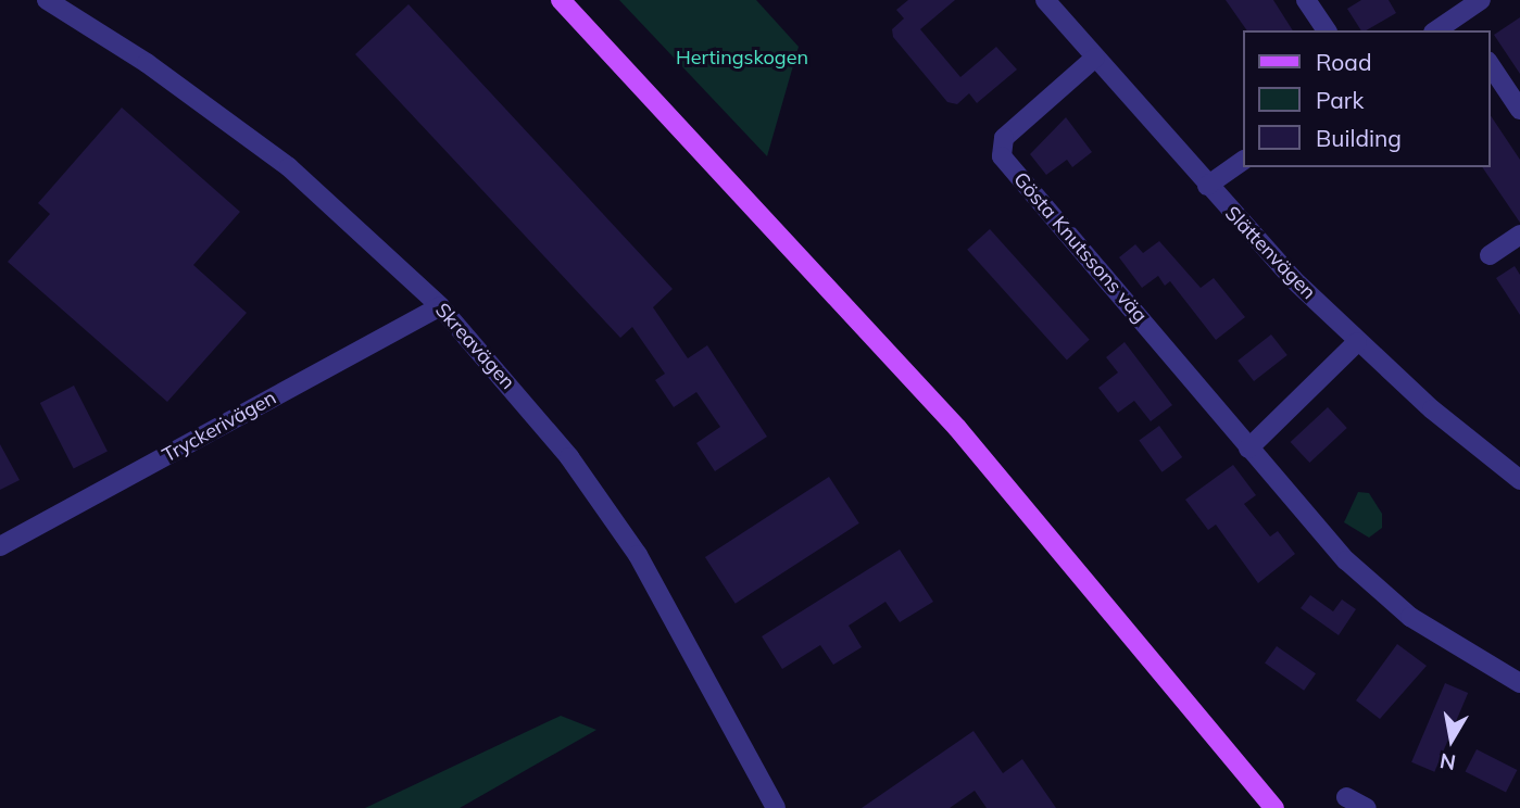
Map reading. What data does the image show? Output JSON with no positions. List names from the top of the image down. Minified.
{"streets":{"street":["Gösta Knutssons väg","Slättenvägen","Skreavägen","Tryckerivägen"]},"crossings":[["Gösta Knutssons väg","Slättenvägen"],["Skreavägen","Tryckerivägen"]],"parks":["Hertingskogen"],"legend":["Road","Park","Building"],"north":"bottom"}
